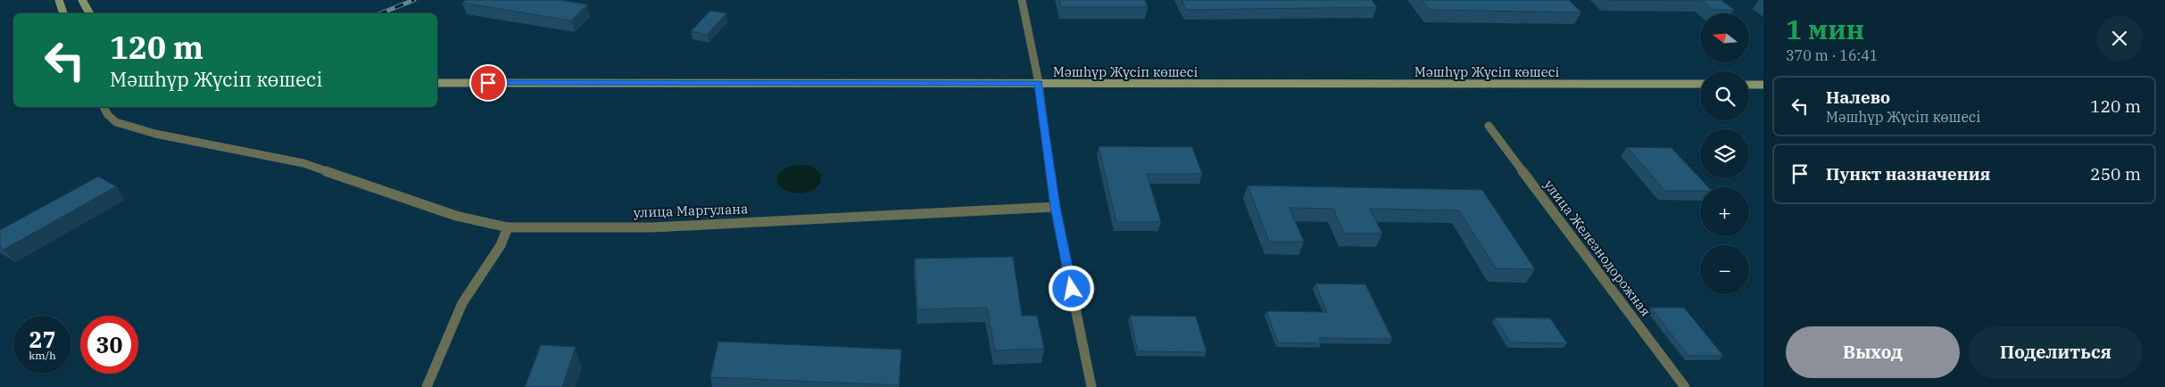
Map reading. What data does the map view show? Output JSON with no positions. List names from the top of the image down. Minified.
{"streets":{"main road":["Мәшһүр Жүсіп көшесі"],"street":["улица Маргулана","улица Железнодорожная"]},"north":"left","page":{"heading":["1 мин","370 m · 16:41"],"map_buttons":["+","−"],"turn":["120 m","Мәшһүр Жүсіп көшесі"],"list":[{"name":"Налево","note":"Мәшһүр Жүсіп көшесі","value":"120 m"},{"name":"Пункт назначения","value":"250 m"}],"speed":"27 km/h","limit":"30","buttons":["Выход","Поделиться"]}}
